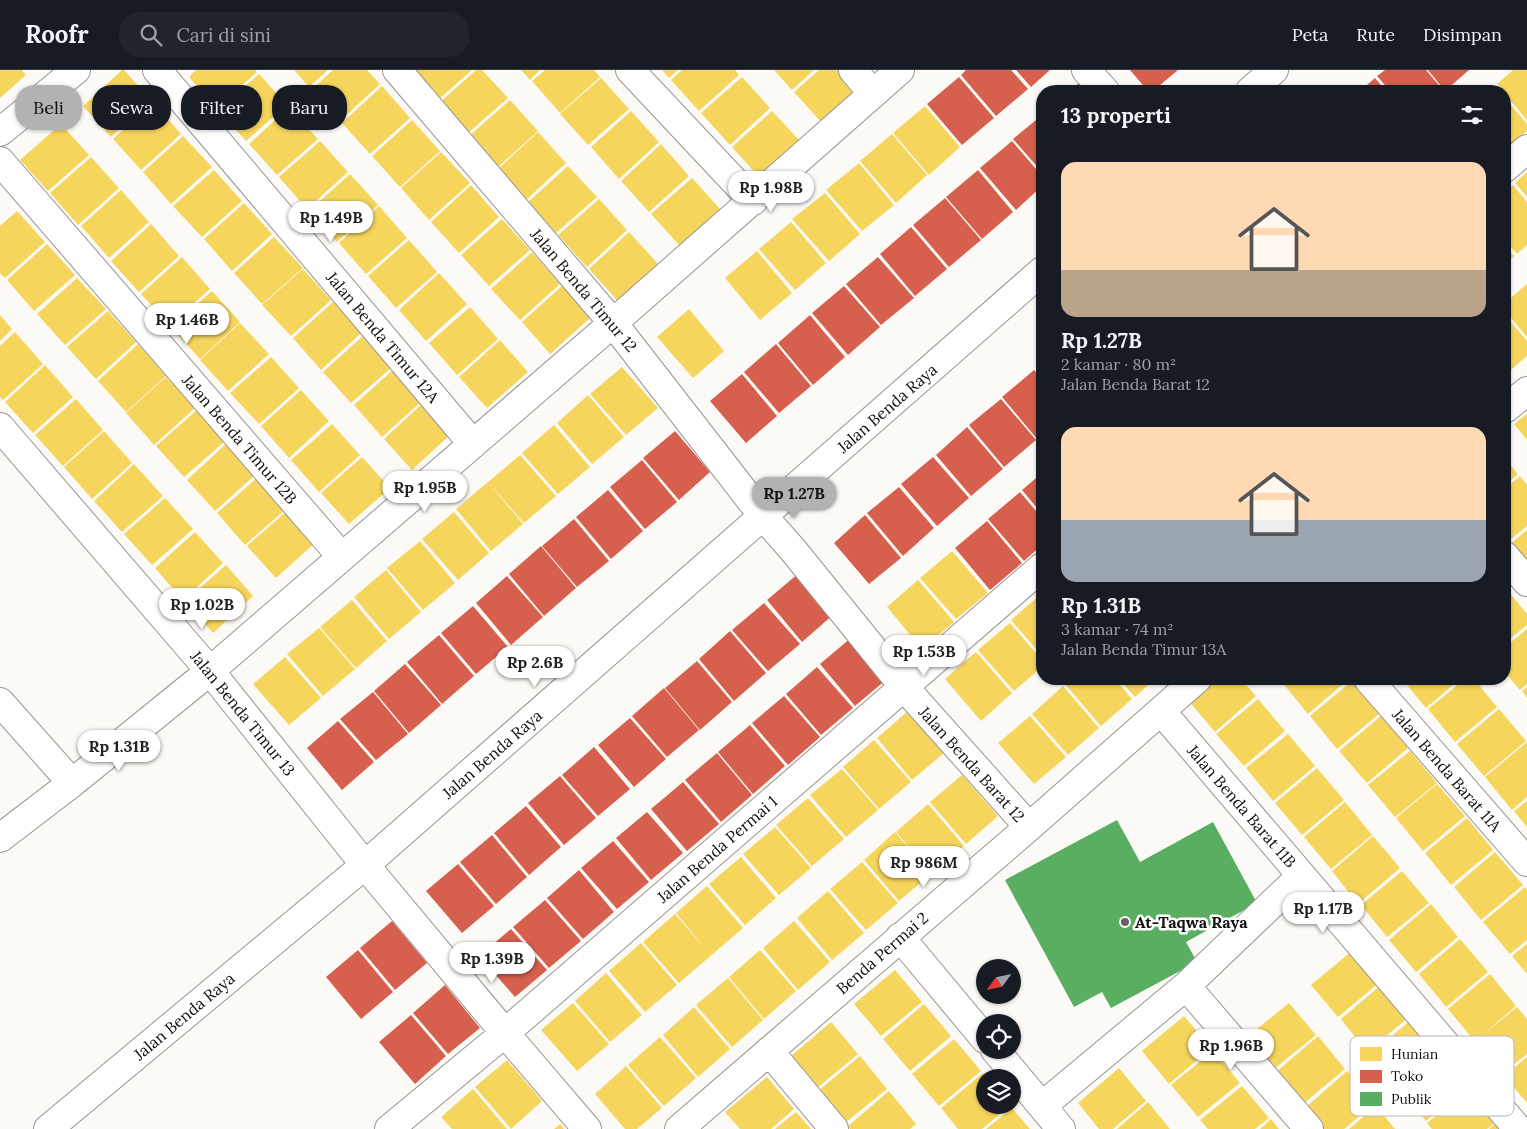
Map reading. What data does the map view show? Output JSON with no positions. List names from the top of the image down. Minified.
{"streets":{"street":["Jalan Benda Timur 12","Jalan Benda Timur 12A","Jalan Benda Raya","Jalan Benda Timur 12B","Jalan Benda Timur 13","Jalan Benda Barat 12","Jalan Benda Barat 11A","Jalan Benda Barat 11B","Jalan Benda Permai 1","Benda Permai 2"]},"crossings":[["Jalan Benda Timur 12","Jalan Benda Raya"],["Jalan Benda Timur 12","Jalan Benda Barat 12"],["Jalan Benda Raya","Jalan Benda Timur 13"],["Jalan Benda Raya","Jalan Benda Barat 12"],["Jalan Benda Timur 13","Jalan Benda Permai 1"],["Jalan Benda Barat 12","Jalan Benda Permai 1"],["Jalan Benda Barat 12","Benda Permai 2"],["Jalan Benda Barat 11B","Benda Permai 2"]],"places":["At-Taqwa Raya"],"legend":["Hunian","Toko","Publik"],"north":"bottom left","page":{"header":"Roofr","search":"Cari di sini","nav":["Peta","Rute","Disimpan"],"chip":["Beli","Sewa","Filter","Baru"],"heading":"13 properti","list":[{"name":"Rp 1.27B","note":"2 kamar · 80 m² · Jalan Benda Barat 12"},{"name":"Rp 1.31B","note":"3 kamar · 74 m² · Jalan Benda Timur 13A"}],"price":["Rp 1.98B","Rp 1.49B","Rp 1.46B","Rp 1.95B","Rp 1.27B","Rp 1.02B","Rp 1.53B","Rp 2.6B","Rp 1.31B","Rp 986M","Rp 1.17B","Rp 1.39B","Rp 1.96B"]}}
